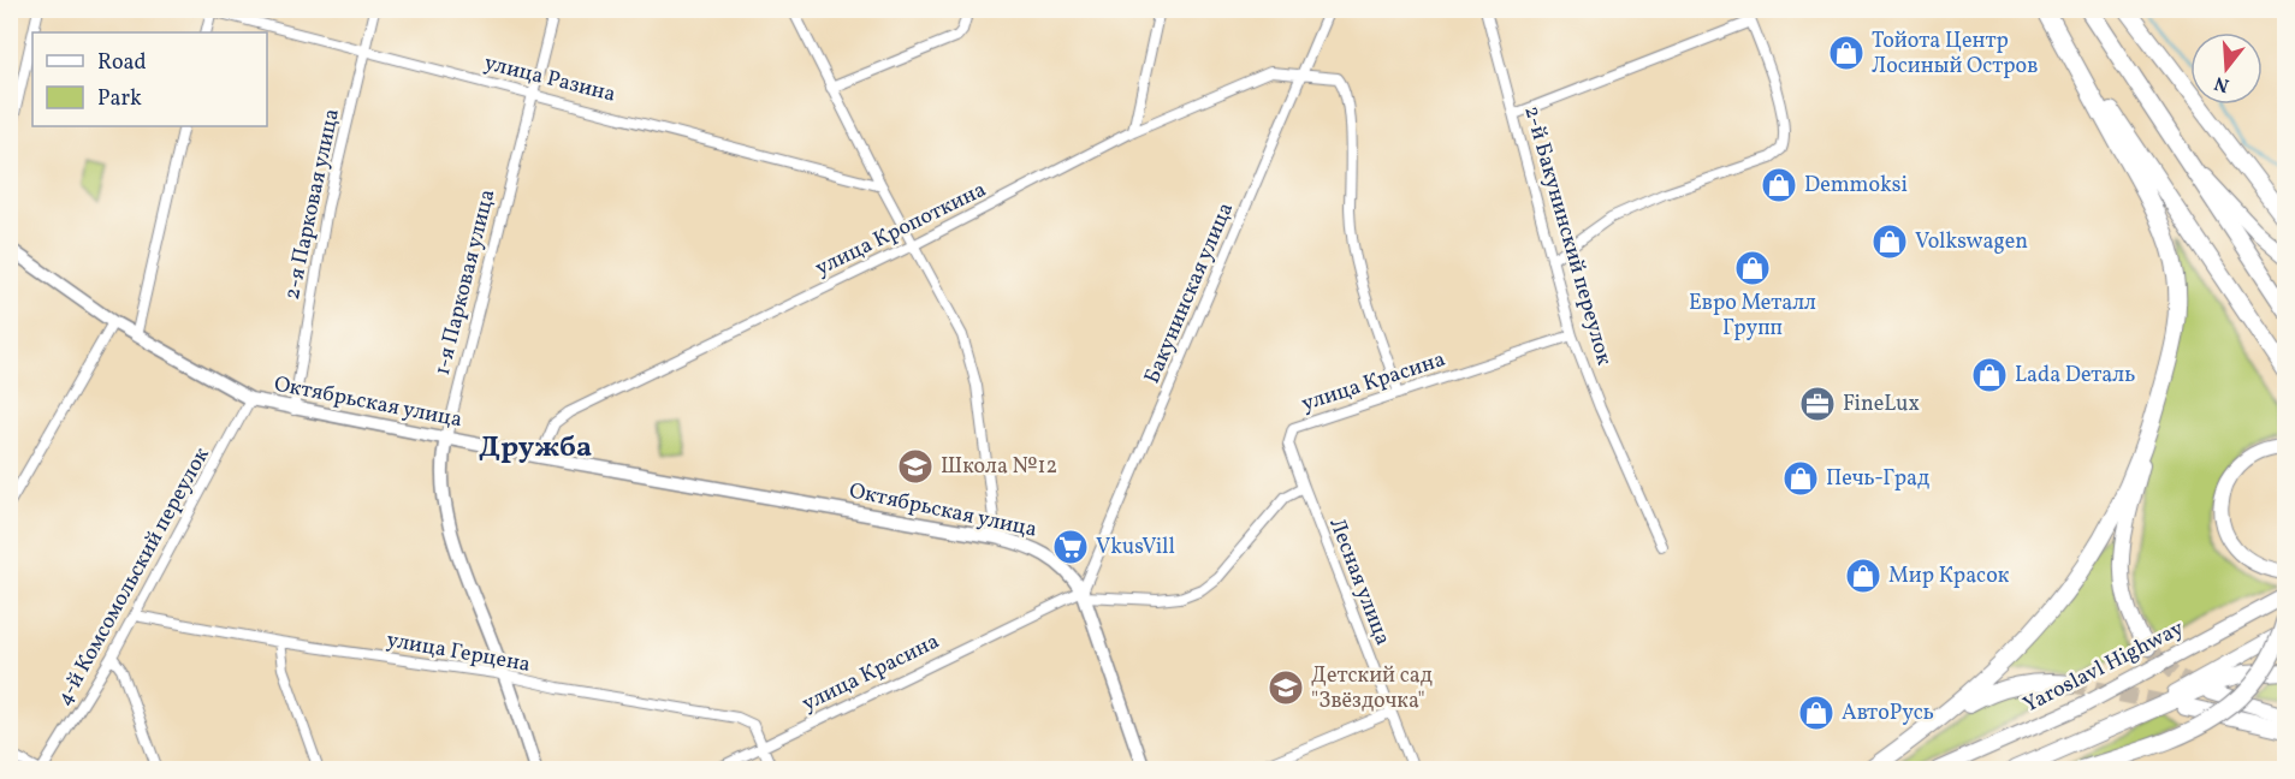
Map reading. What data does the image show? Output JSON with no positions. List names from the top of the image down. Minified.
{"streets":{"main road":["Yaroslavl Highway"],"street":["улица Разина","2-я Парковая улица","улица Кропоткина","2-й Бакунинский переулок","1-я Парковая улица","Бакунинская улица","улица Красина","Октябрьская улица","4-й Комсомольский переулок","Лесная улица","улица Герцена"]},"crossings":[["улица Разина","2-я Парковая улица"],["улица Разина","1-я Парковая улица"],["2-я Парковая улица","Октябрьская улица"],["улица Кропоткина","Бакунинская улица"],["улица Кропоткина","улица Красина"],["улица Кропоткина","Октябрьская улица"],["2-й Бакунинский переулок","улица Красина"],["1-я Парковая улица","Октябрьская улица"],["1-я Парковая улица","улица Герцена"],["Бакунинская улица","улица Красина"],["Бакунинская улица","Октябрьская улица"],["улица Красина","Октябрьская улица"],["улица Красина","Лесная улица"],["улица Красина","улица Герцена"],["Октябрьская улица","4-й Комсомольский переулок"],["4-й Комсомольский переулок","улица Герцена"]],"districts":["Дружба"],"places":{"shop":["Тойота Центр Лосиный Остров","Demmoksi","Volkswagen","Евро Металл Групп","Lada Dеталь","Печь-Град","Мир Красок","АвтоРусь"],"office":["FineLux"],"school or university":["Школа №12","Детский сад \"Звёздочка\""],"supermarket":["VkusVill"]},"legend":["Road","Park"],"north":"bottom"}
